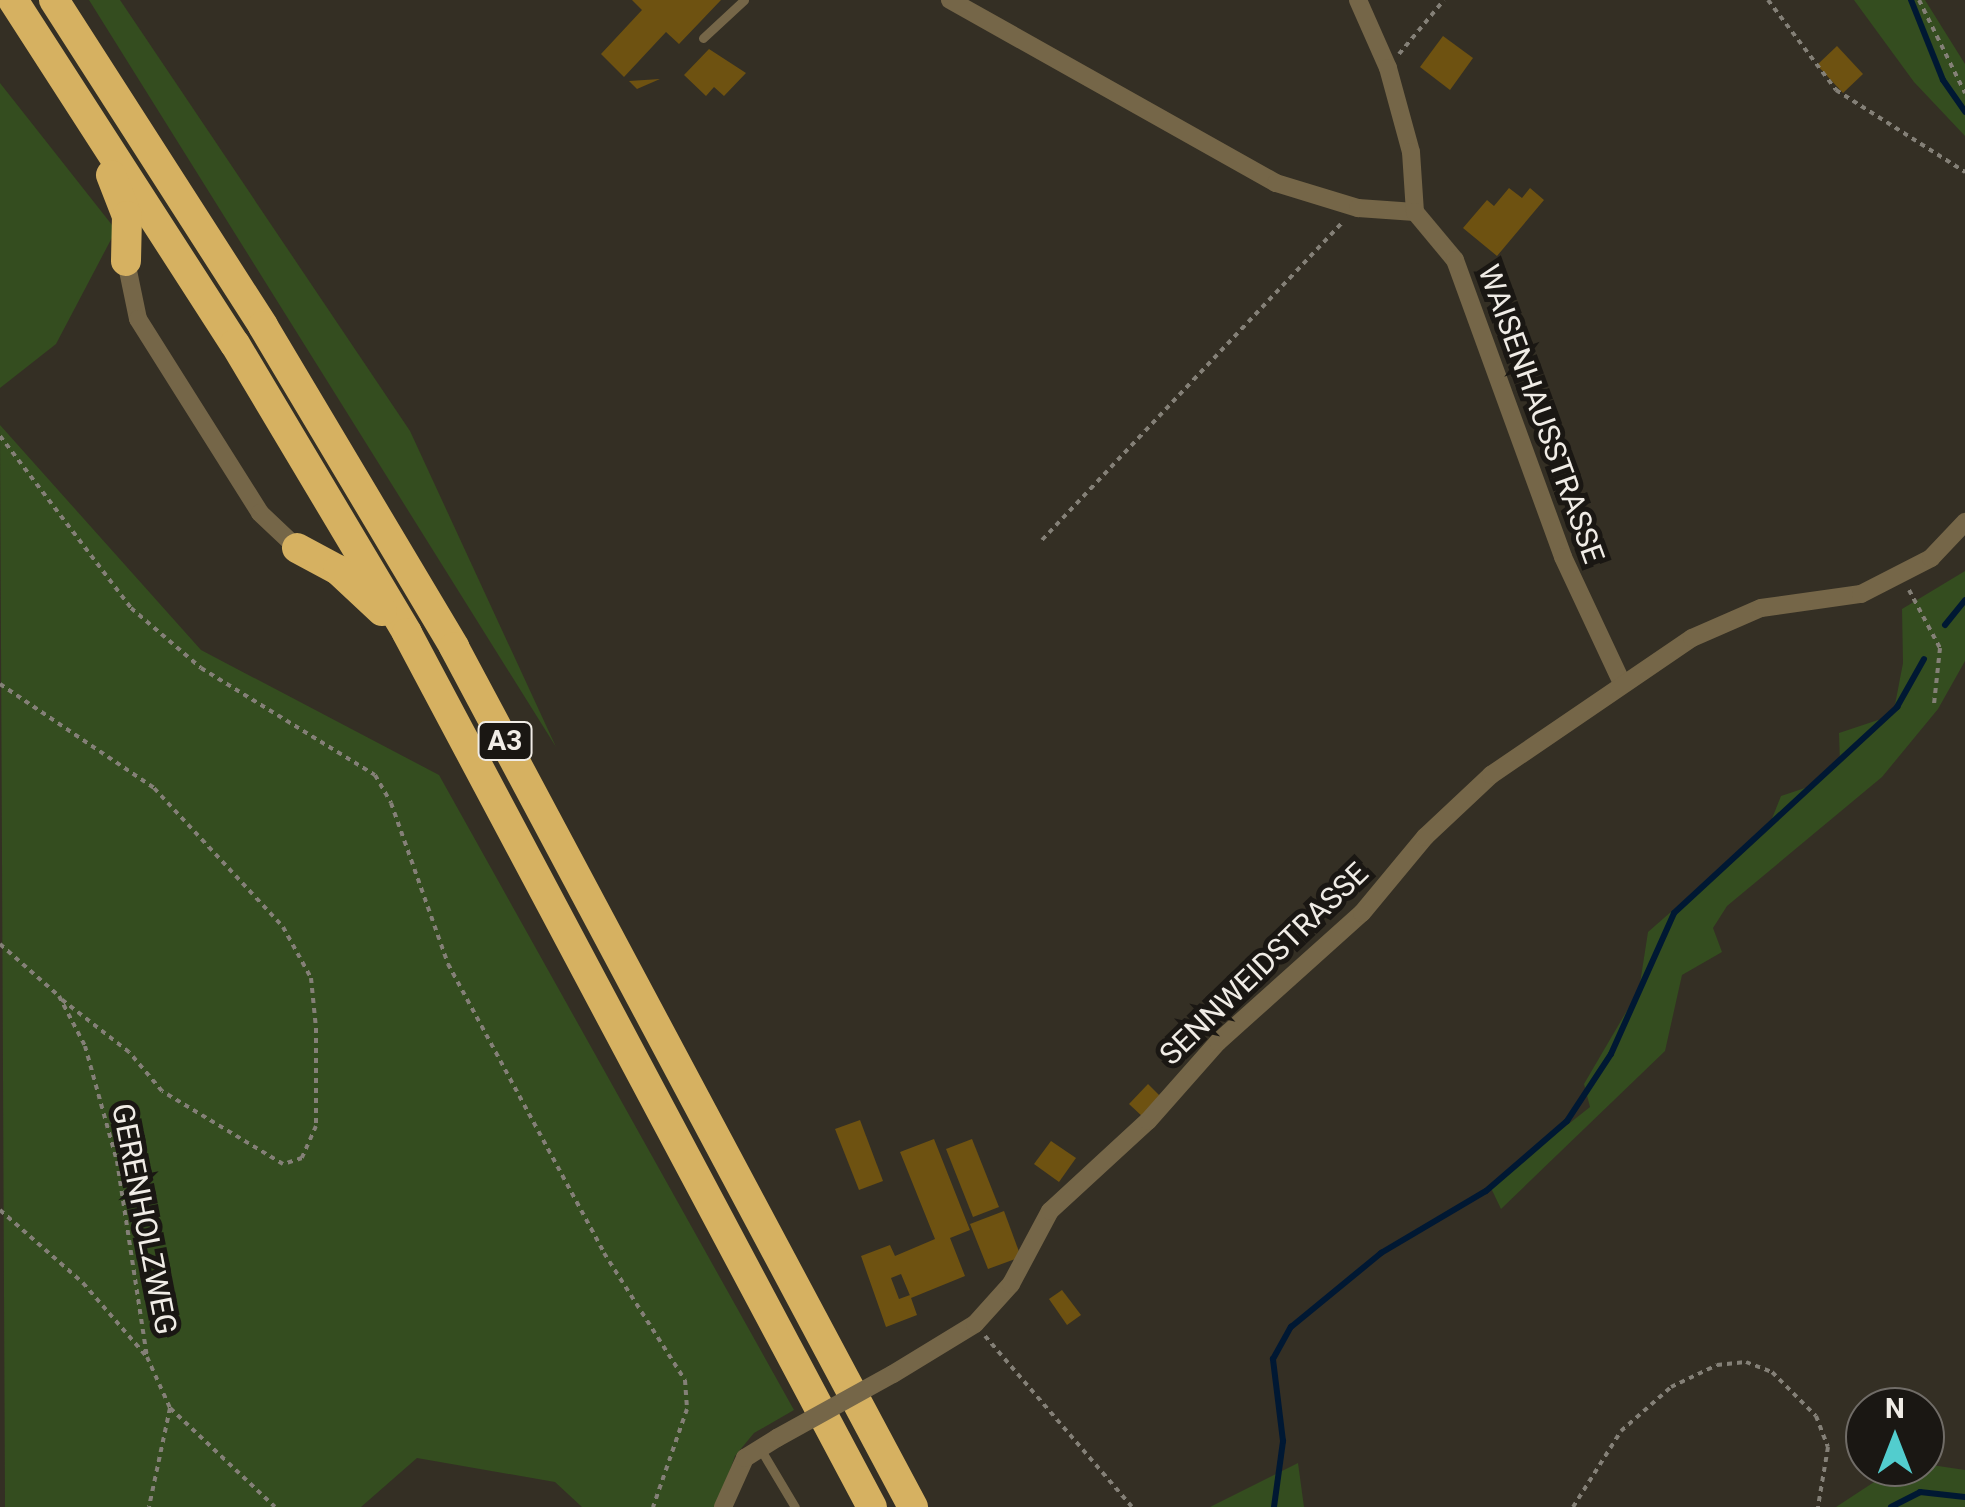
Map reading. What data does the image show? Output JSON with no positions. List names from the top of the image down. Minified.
{"streets":{"highway":["A3"],"street":["WAISENHAUSSTRASSE","SENNWEIDSTRASSE"],"path":["GERENHOLZWEG"]},"crossings":[["WAISENHAUSSTRASSE","SENNWEIDSTRASSE"]],"north":"top"}
